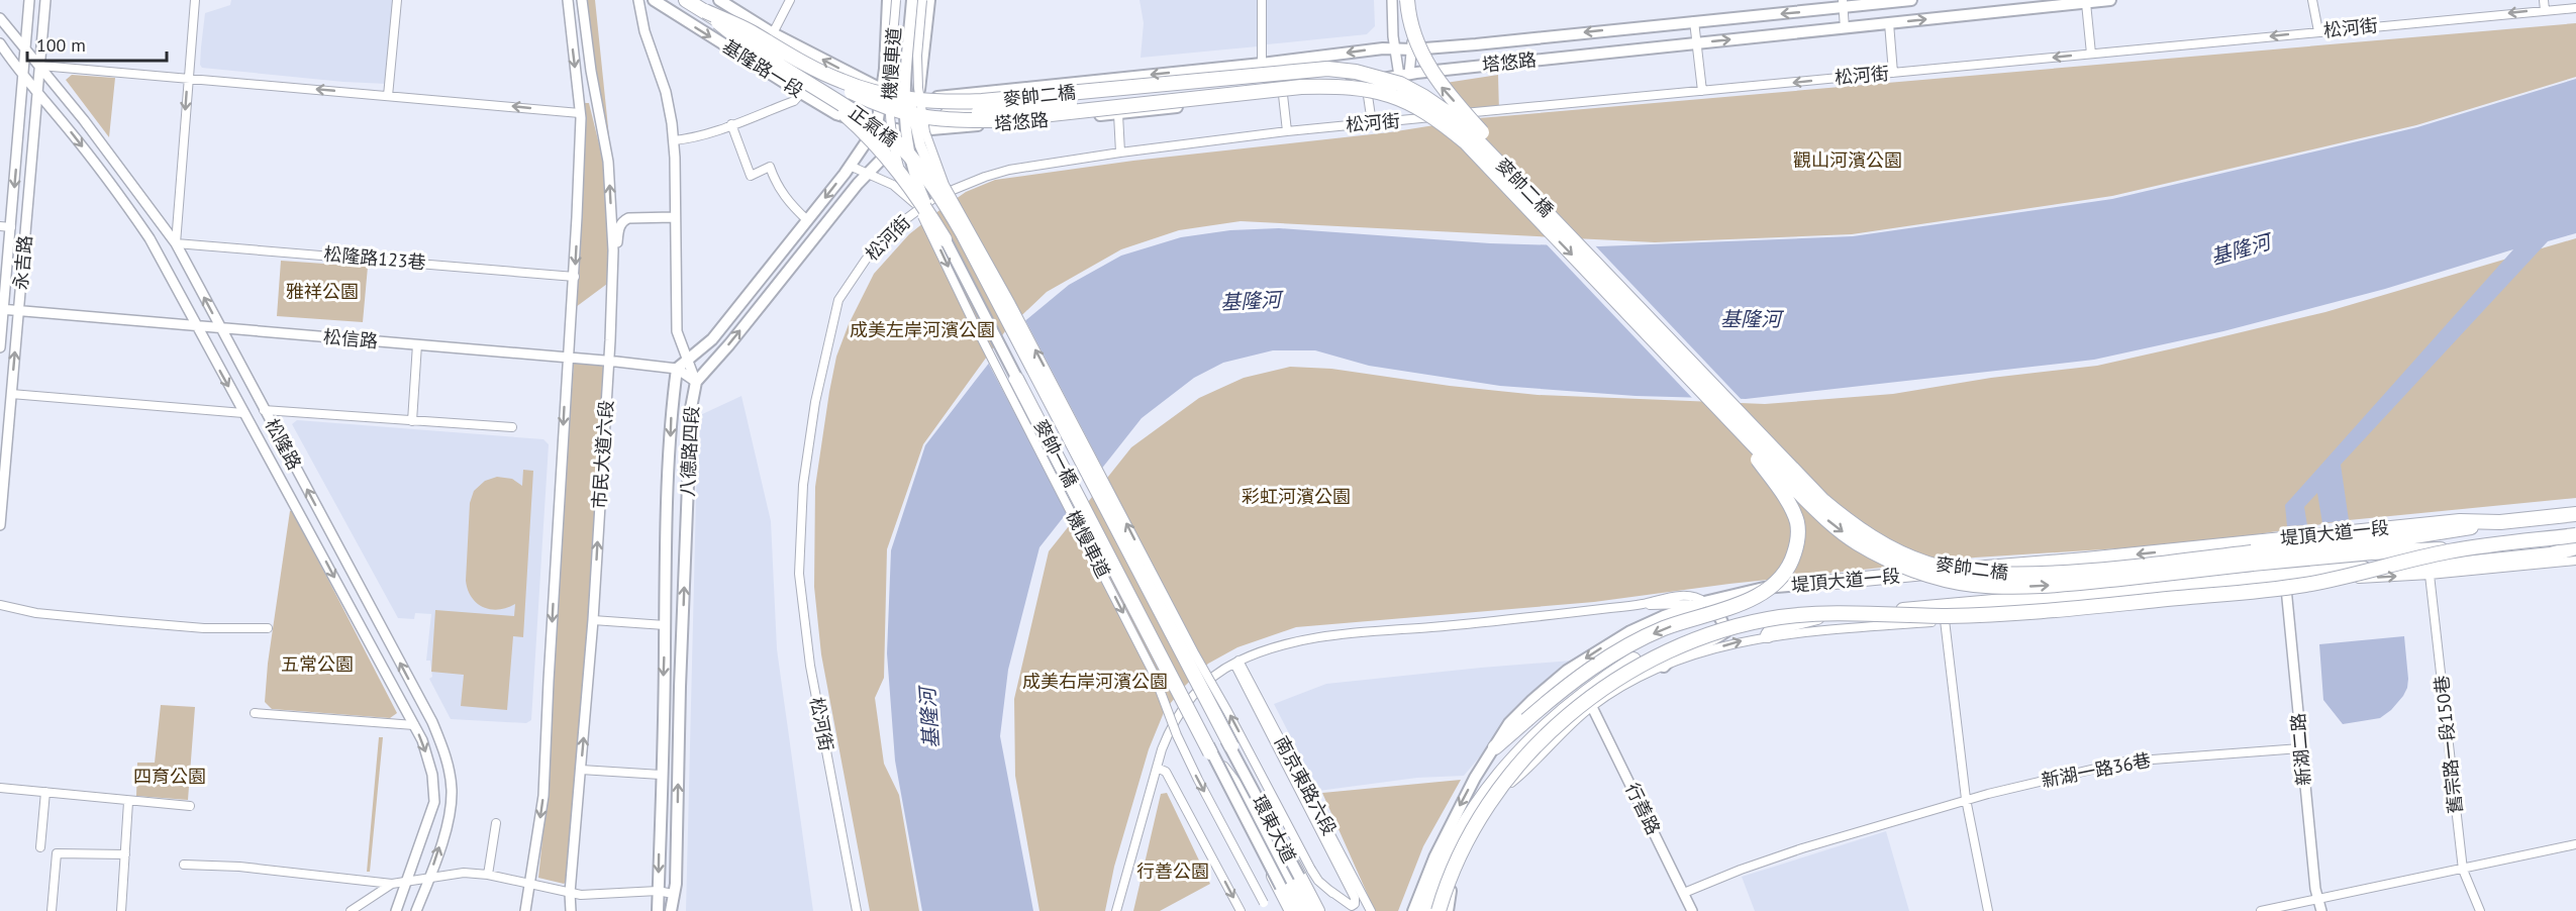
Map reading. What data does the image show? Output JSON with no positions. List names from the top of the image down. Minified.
{"streets":{"highway":["麥帥二橋","正氣橋","麥帥一橋","堤頂大道一段","環東大道"],"main road":["塔悠路","基隆路一段","八德路四段"],"street":["松河街","機慢車道","松隆路123巷","永吉路","松信路","松隆路","市民大道六段","舊宗路一段150巷","新湖二路","新湖一路36巷","南京東路六段","行善路"]},"crossings":[["塔悠路","基隆路一段"],["塔悠路","麥帥二橋"],["機慢車道","南京東路六段"],["麥帥二橋","正氣橋"],["正氣橋","麥帥一橋"],["松隆路123巷","松隆路"],["永吉路","松信路"],["永吉路","松隆路"],["松信路","松隆路"],["松信路","八德路四段"],["松信路","市民大道六段"],["麥帥一橋","環東大道"],["堤頂大道一段","舊宗路一段150巷"],["堤頂大道一段","新湖二路"],["堤頂大道一段","行善路"],["新湖二路","新湖一路36巷"],["新湖一路36巷","行善路"]],"one_way":["松河街"],"water":["基隆河"],"parks":["觀山河濱公園","雅祥公園","成美左岸河濱公園","彩虹河濱公園","五常公園","成美右岸河濱公園","四育公園","行善公園"],"scale_bar":"100 m"}
